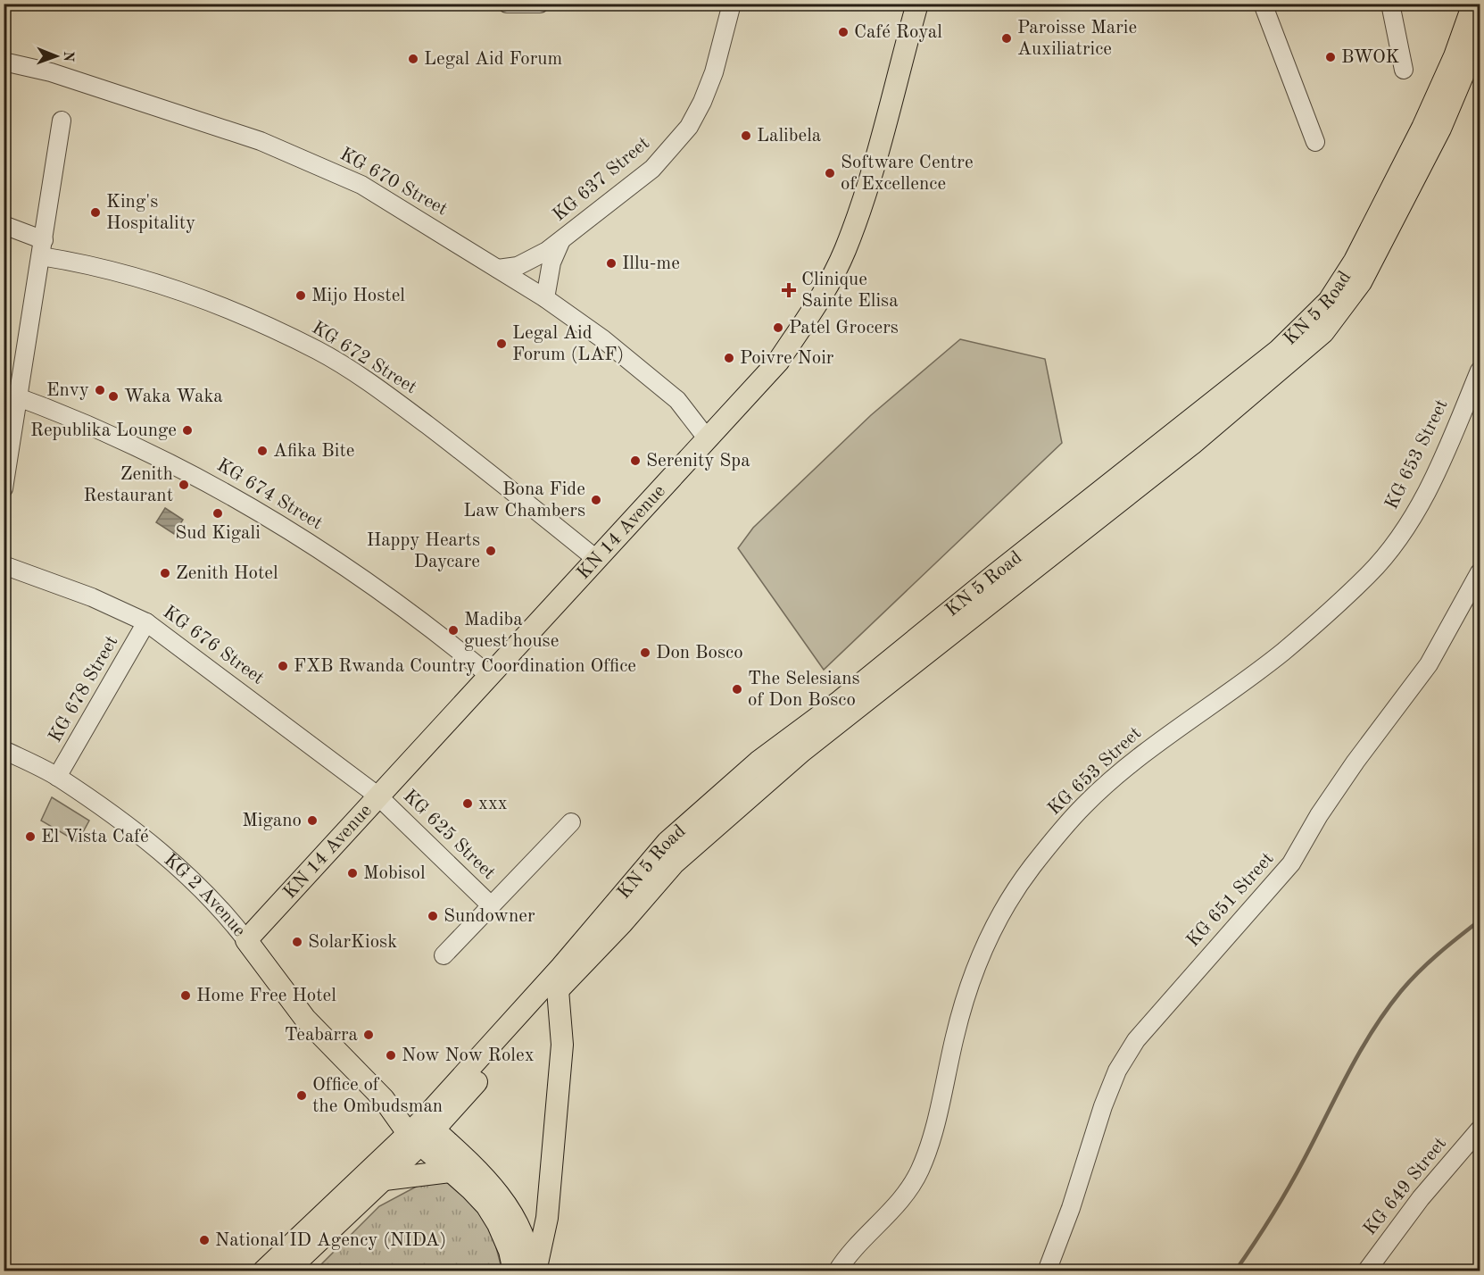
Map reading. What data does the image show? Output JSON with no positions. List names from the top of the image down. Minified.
{"streets":{"main road":["KN 5 Road","KN 14 Avenue","KG 2 Avenue"],"street":["KG 637 Street","KG 670 Street","KG 672 Street","KG 653 Street","KG 674 Street","KG 676 Street","KG 678 Street","KG 625 Street","KG 651 Street","KG 649 Street"]},"crossings":[["KG 637 Street","KG 670 Street"],["KG 670 Street","KN 14 Avenue"],["KN 5 Road","KG 2 Avenue"],["KG 672 Street","KN 14 Avenue"],["KG 674 Street","KN 14 Avenue"],["KN 14 Avenue","KG 676 Street"],["KN 14 Avenue","KG 625 Street"],["KN 14 Avenue","KG 2 Avenue"],["KG 676 Street","KG 678 Street"],["KG 676 Street","KG 625 Street"],["KG 678 Street","KG 2 Avenue"]],"places":{"other":["Café Royal","Paroisse Marie Auxiliatrice","BWOK","Legal Aid Forum","Lalibela","Software Centre of Excellence","King's Hospitality","Illu-me","Mijo Hostel","Patel Grocers","Legal Aid Forum (LAF)","Poivre Noir","Envy","Waka Waka","Republika Lounge","Afika Bite","Serenity Spa","Zenith Restaurant","Bona Fide Law Chambers","Sud Kigali","Happy Hearts Daycare","Zenith Hotel","Madiba guest house","Don Bosco","FXB Rwanda Country Coordination Office","The Selesians of Don Bosco","xxx","Migano","El Vista Café","Mobisol","Sundowner","SolarKiosk","Home Free Hotel","Teabarra","Now Now Rolex","Office of the Ombudsman","National ID Agency (NIDA)"],"health":["Clinique Sainte Elisa"]},"north":"right"}
